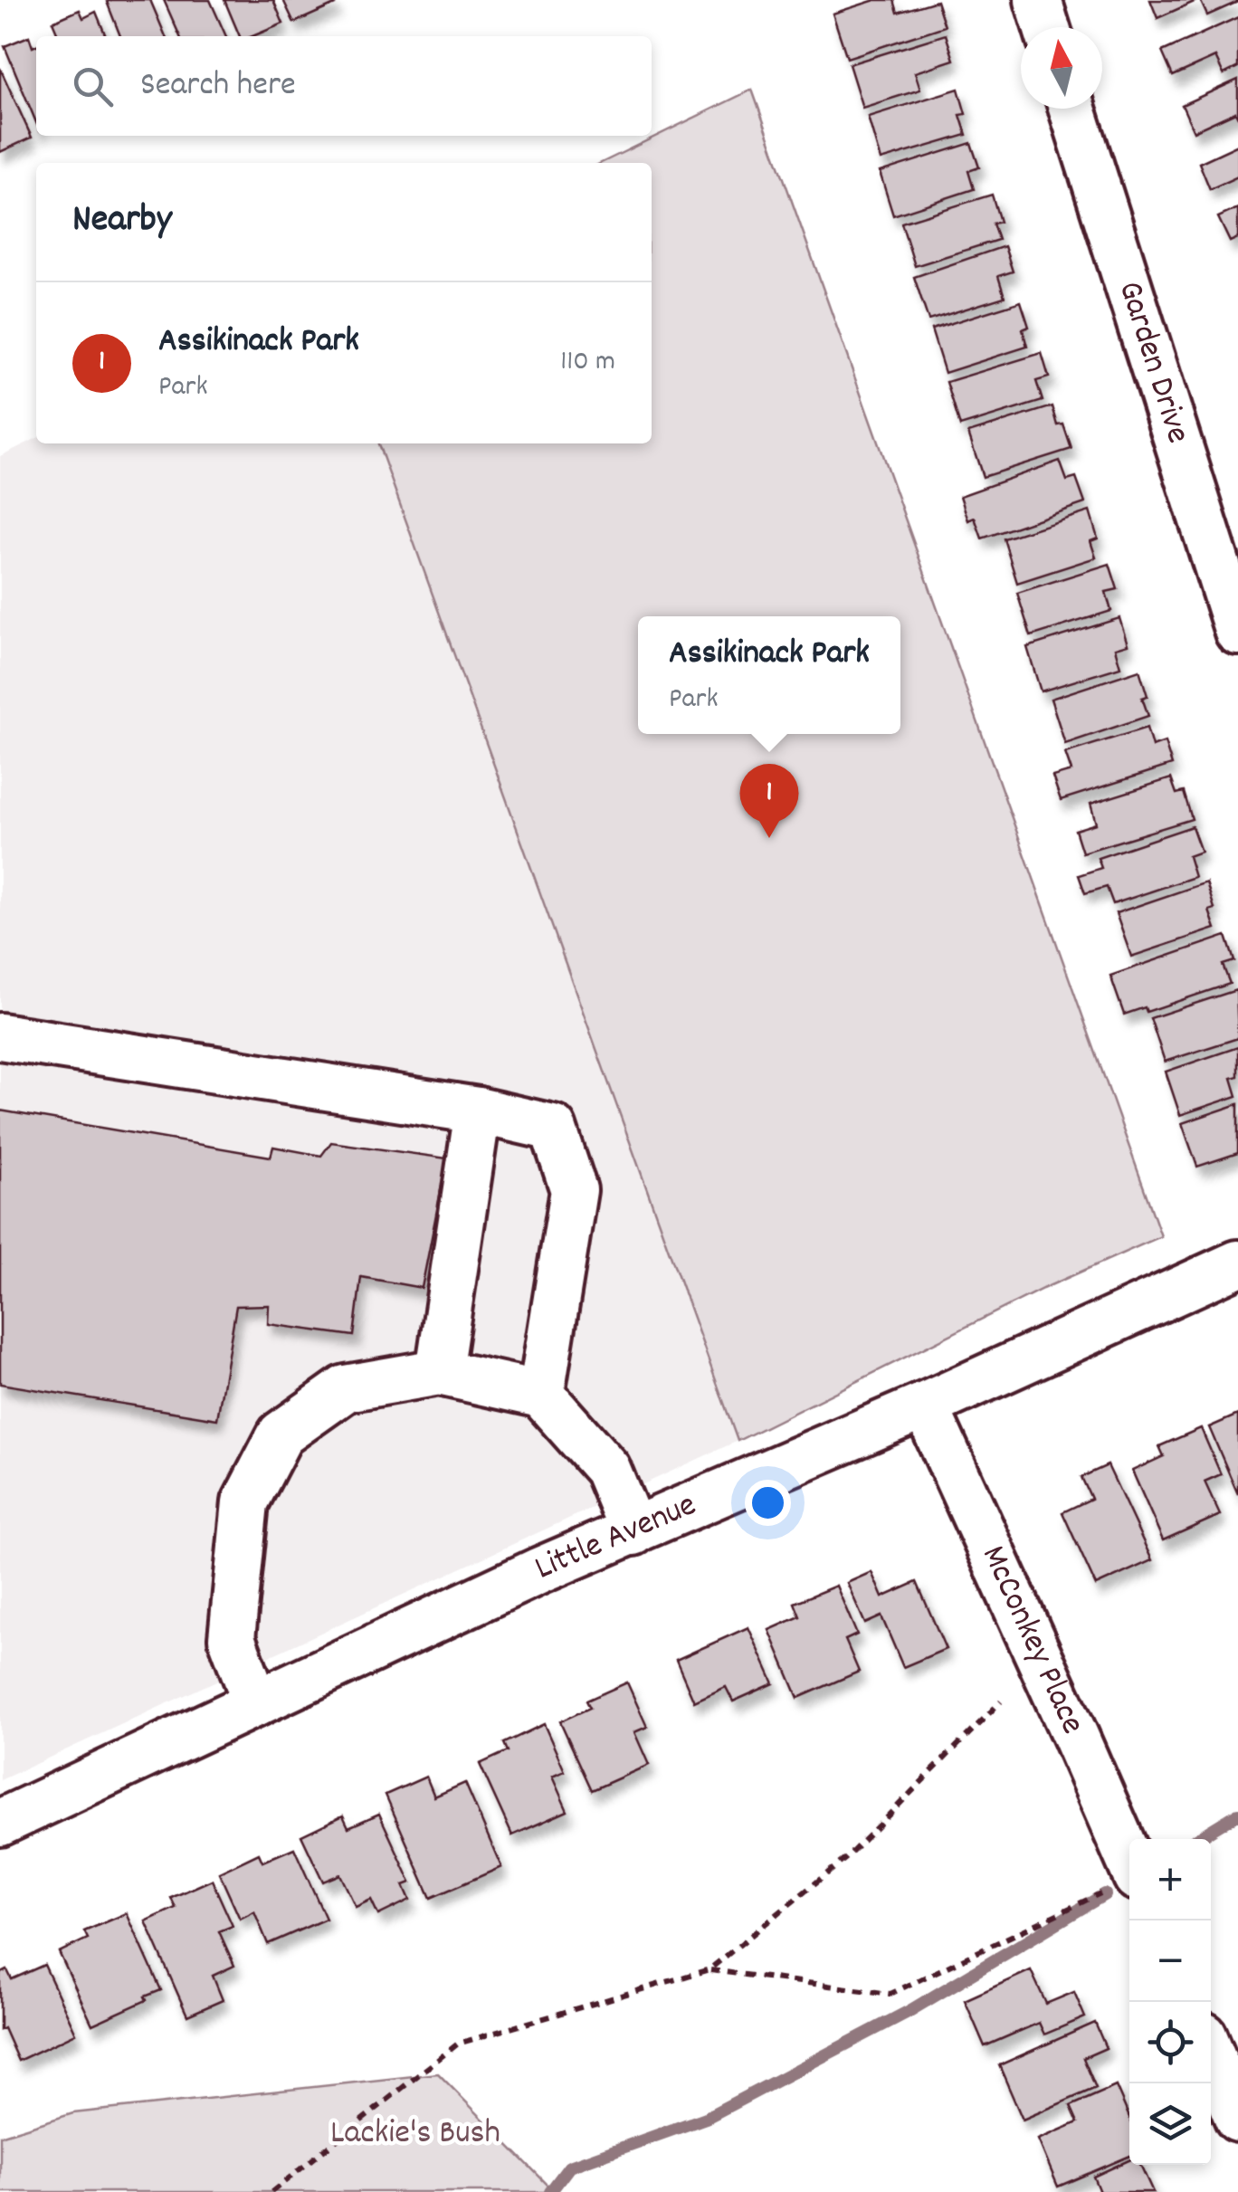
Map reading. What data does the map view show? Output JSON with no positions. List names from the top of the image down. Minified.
{"streets":{"street":["Garden Drive","Little Avenue","McConkey Place"]},"crossings":[["Little Avenue","McConkey Place"]],"parks":["Lackie's Bush"],"north":"top","page":{"search":"Search here","heading":"Nearby","list":[{"mark":"1","name":"Assikinack Park","note":"Park","value":"110 m"}],"popup":["Assikinack Park","Park"],"pins":"1","map_buttons":["+","−"]}}
